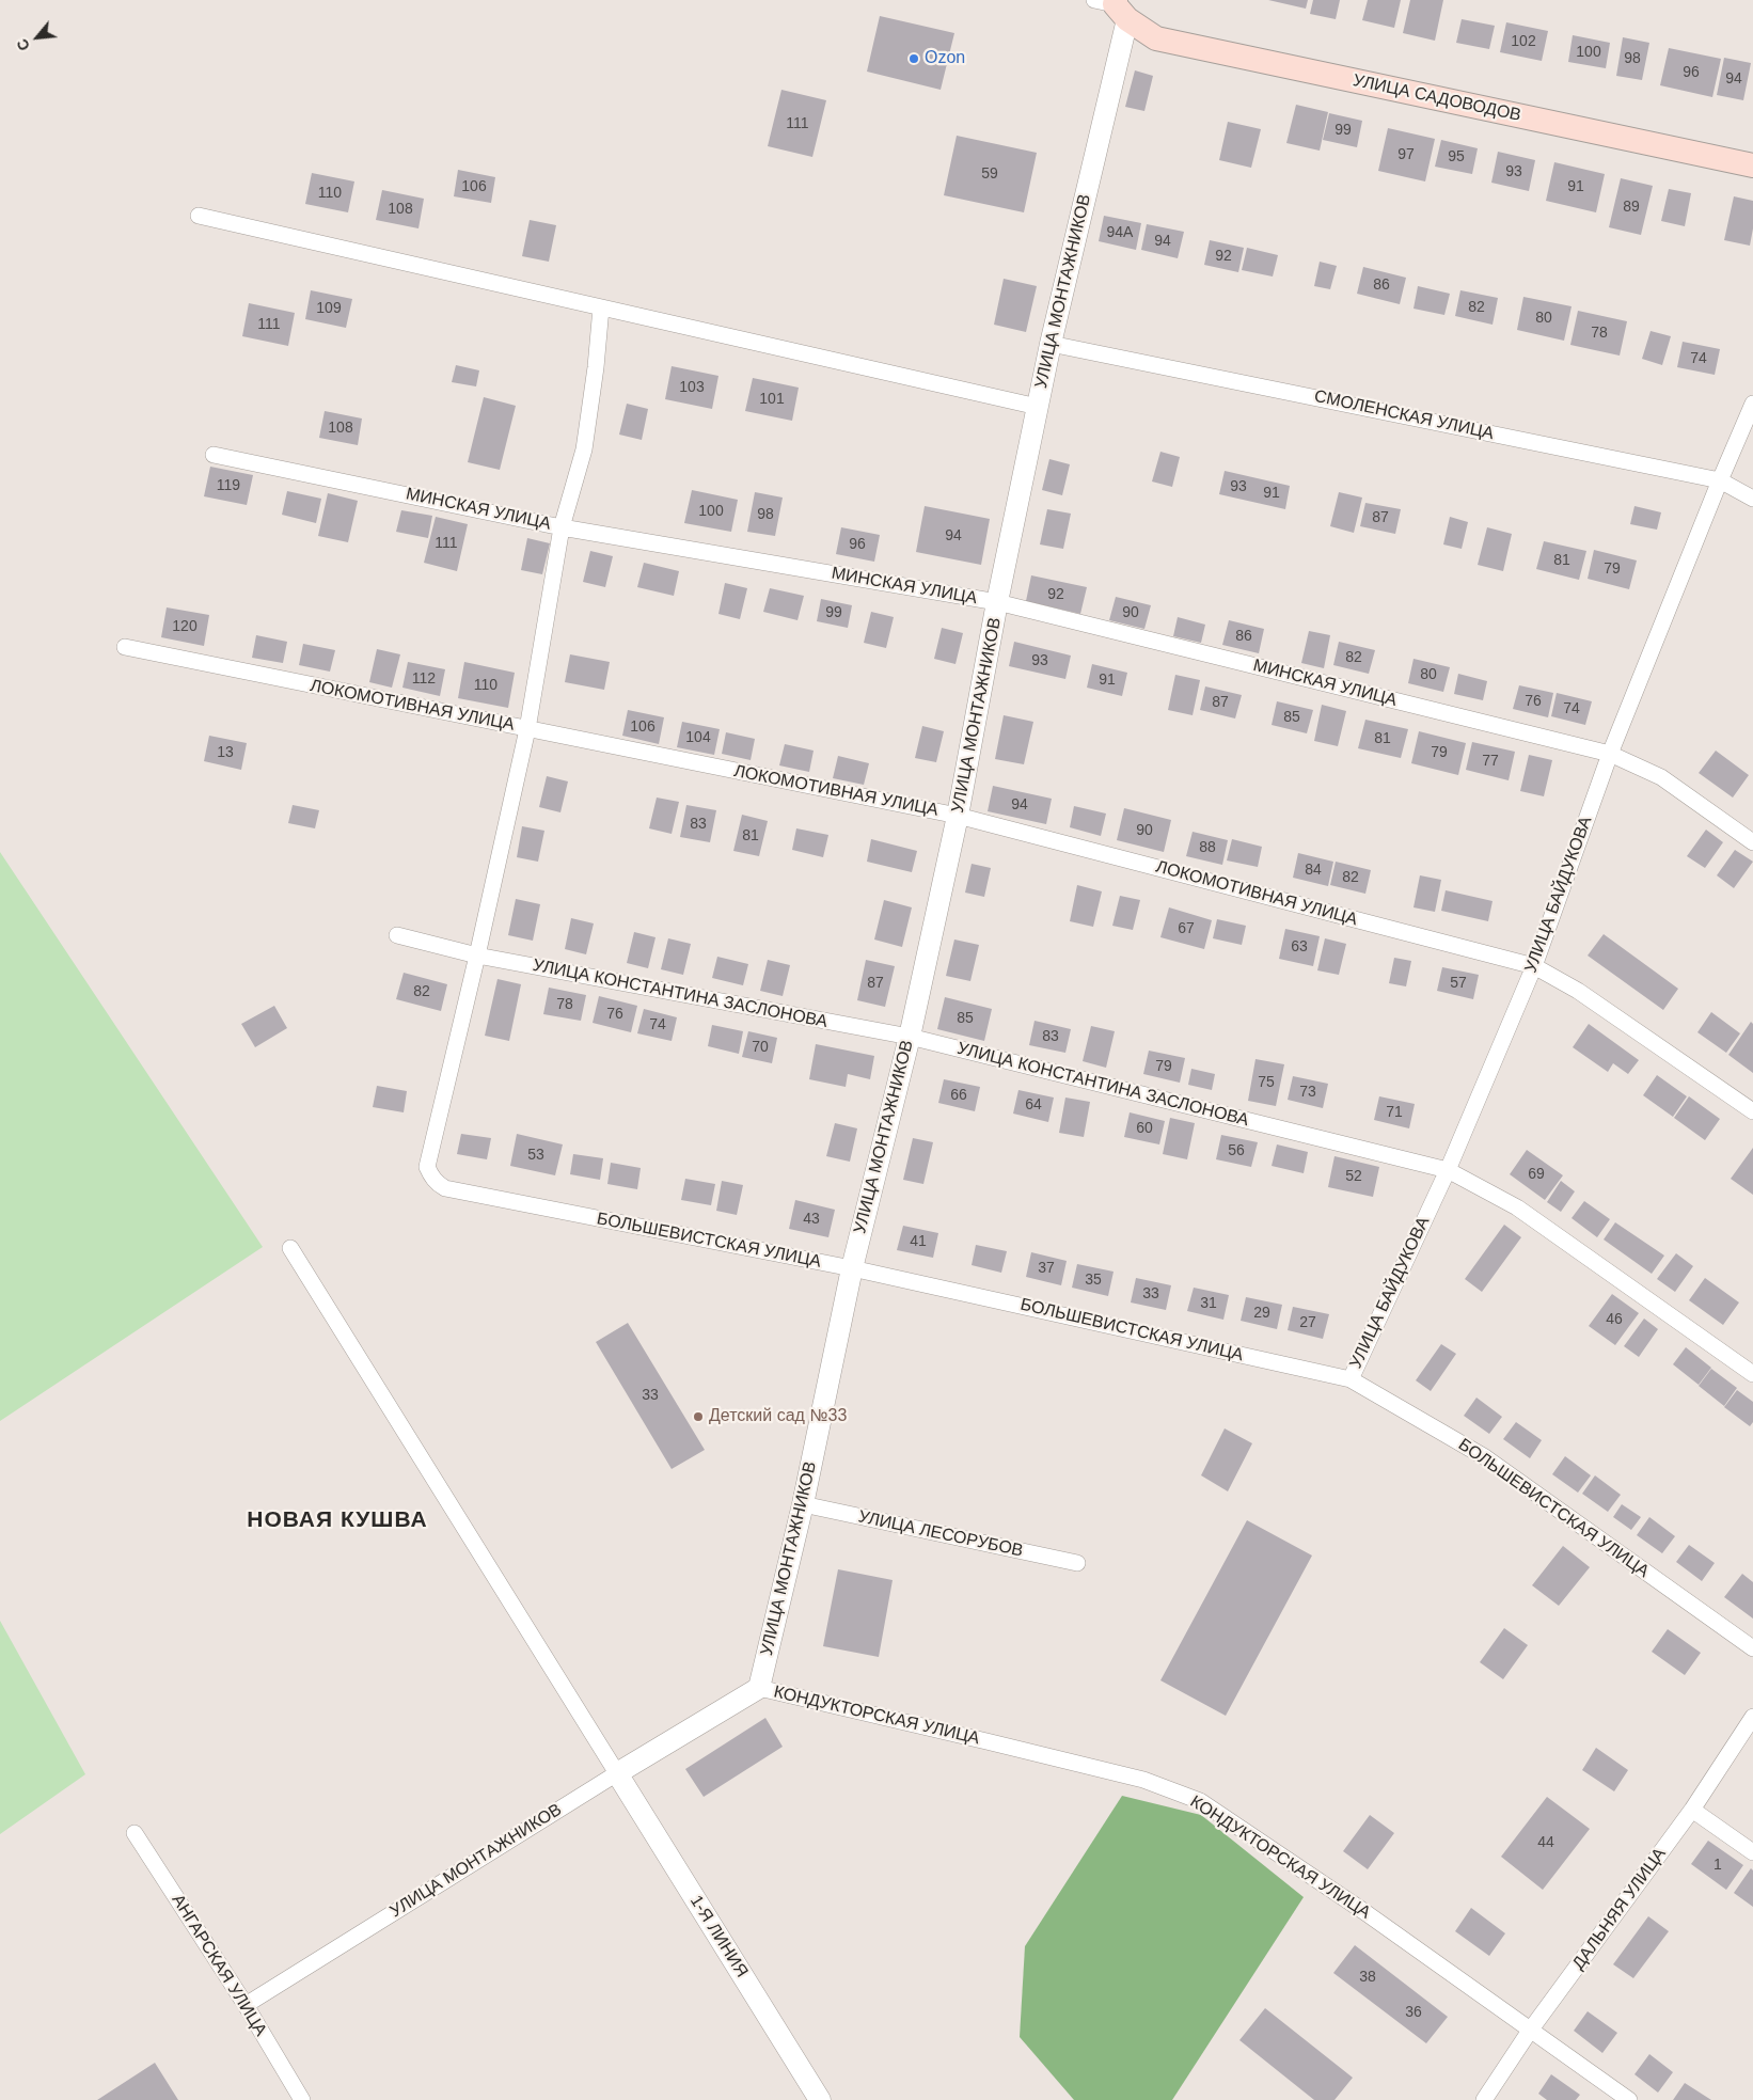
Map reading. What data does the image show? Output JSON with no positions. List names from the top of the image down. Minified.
{"streets":{"main road":["УЛИЦА САДОВОДОВ"],"street":["УЛИЦА МОНТАЖНИКОВ","СМОЛЕНСКАЯ УЛИЦА","МИНСКАЯ УЛИЦА","ЛОКОМОТИВНАЯ УЛИЦА","УЛИЦА БАЙДУКОВА","УЛИЦА КОНСТАНТИНА ЗАСЛОНОВА","БОЛЬШЕВИСТСКАЯ УЛИЦА","УЛИЦА ЛЕСОРУБОВ","КОНДУКТОРСКАЯ УЛИЦА","ДАЛЬНЯЯ УЛИЦА","1-Я ЛИНИЯ","АНГАРСКАЯ УЛИЦА"]},"crossings":[["УЛИЦА САДОВОДОВ","УЛИЦА МОНТАЖНИКОВ"],["УЛИЦА МОНТАЖНИКОВ","СМОЛЕНСКАЯ УЛИЦА"],["УЛИЦА МОНТАЖНИКОВ","МИНСКАЯ УЛИЦА"],["УЛИЦА МОНТАЖНИКОВ","ЛОКОМОТИВНАЯ УЛИЦА"],["УЛИЦА МОНТАЖНИКОВ","УЛИЦА КОНСТАНТИНА ЗАСЛОНОВА"],["УЛИЦА МОНТАЖНИКОВ","БОЛЬШЕВИСТСКАЯ УЛИЦА"],["УЛИЦА МОНТАЖНИКОВ","УЛИЦА ЛЕСОРУБОВ"],["УЛИЦА МОНТАЖНИКОВ","КОНДУКТОРСКАЯ УЛИЦА"],["УЛИЦА МОНТАЖНИКОВ","1-Я ЛИНИЯ"],["УЛИЦА МОНТАЖНИКОВ","АНГАРСКАЯ УЛИЦА"],["СМОЛЕНСКАЯ УЛИЦА","УЛИЦА БАЙДУКОВА"],["МИНСКАЯ УЛИЦА","УЛИЦА БАЙДУКОВА"],["ЛОКОМОТИВНАЯ УЛИЦА","УЛИЦА БАЙДУКОВА"],["УЛИЦА БАЙДУКОВА","УЛИЦА КОНСТАНТИНА ЗАСЛОНОВА"],["УЛИЦА БАЙДУКОВА","БОЛЬШЕВИСТСКАЯ УЛИЦА"],["УЛИЦА КОНСТАНТИНА ЗАСЛОНОВА","БОЛЬШЕВИСТСКАЯ УЛИЦА"],["КОНДУКТОРСКАЯ УЛИЦА","ДАЛЬНЯЯ УЛИЦА"]],"districts":["НОВАЯ КУШВА"],"places":["Ozon","Детский сад №33"],"house_numbers":["102","100","98","96","94","111","99","97","95","93","59","106","91","110","89","108","94А","94","92","86","82","109","80","111","78","74","103","101","108","119","93","91","100","98","87","94","111","96","81","79","92","99","90","120","86","82","93","80","112","91","110","76","87","74","85","106","104","81","13","79","77","94","83","90","81","88","84","82","67","63","87","57","82","78","76","85","74","83","70","79","75","73","66","64","71","60","56","53","69","52","43","41","37","35","33","31","29","46","27","33","44","1","38","36"],"north":"bottom left"}
